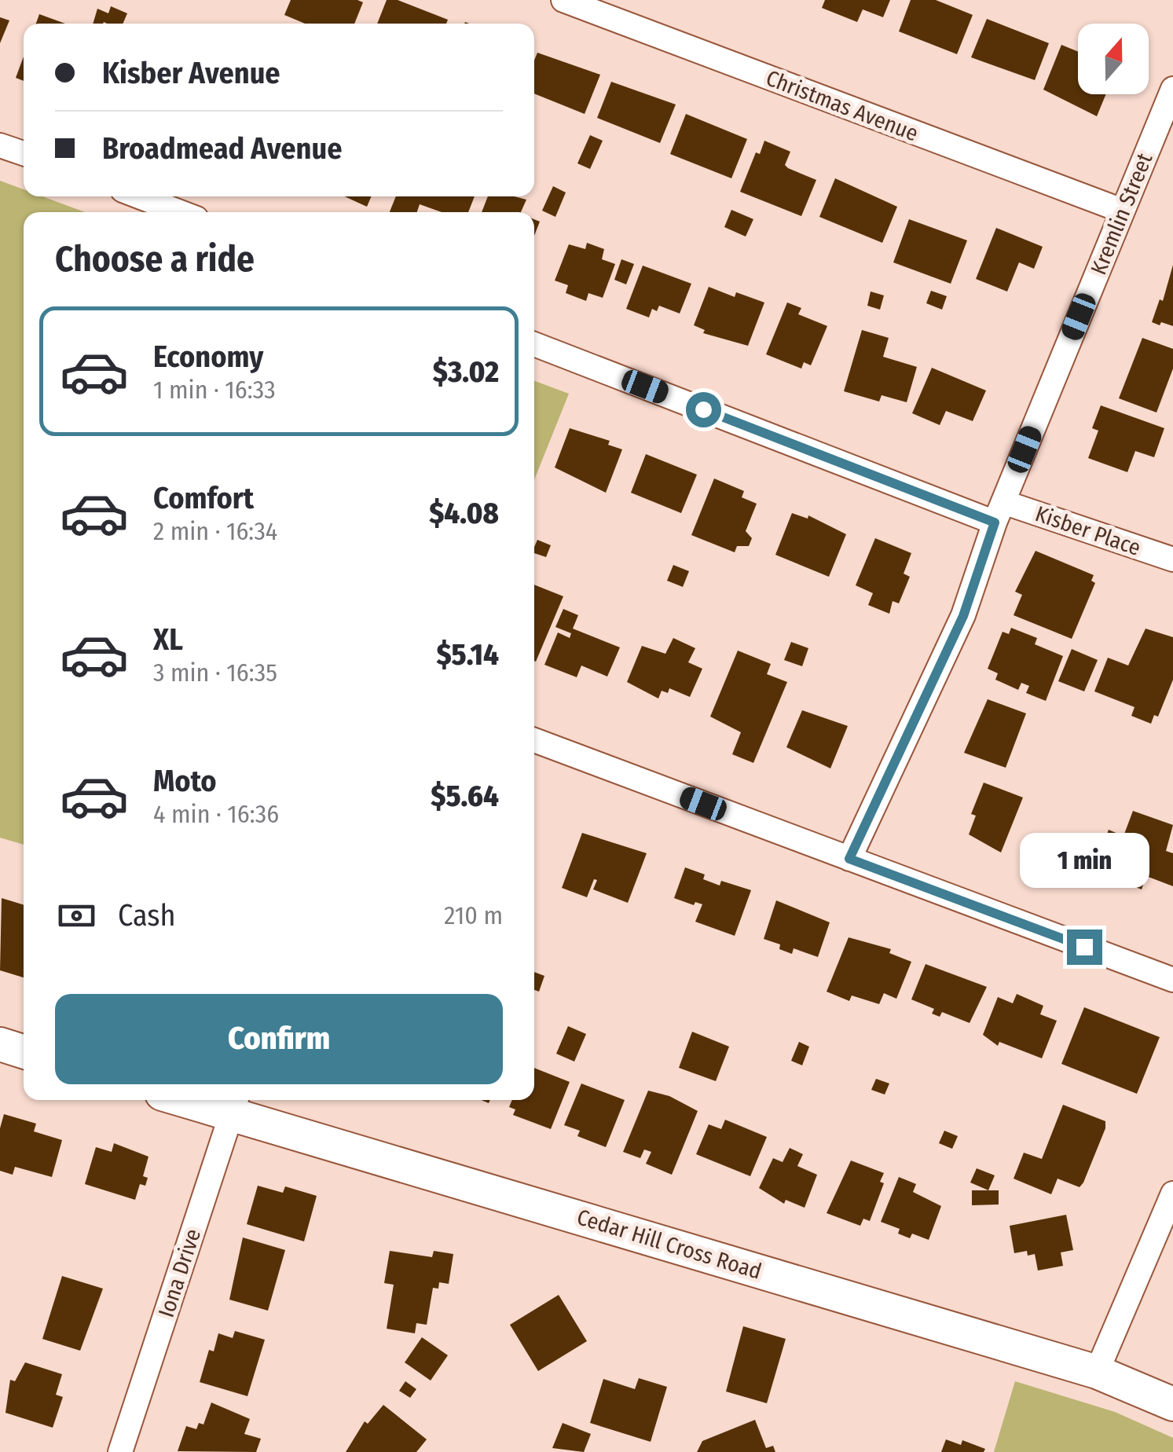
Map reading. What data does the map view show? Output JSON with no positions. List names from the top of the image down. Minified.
{"streets":{"main road":["Cedar Hill Cross Road"],"street":["Christmas Avenue","Kremlin Street","Kisber Place","Iona Drive"]},"crossings":[["Christmas Avenue","Kremlin Street"],["Kremlin Street","Kisber Place"],["Cedar Hill Cross Road","Iona Drive"]],"north":"top","page":{"banner":["Kisber Avenue","Broadmead Avenue"],"heading":"Choose a ride","list":[{"name":"Economy","note":"1 min · 16:33","value":"$3.02"},{"name":"Comfort","note":"2 min · 16:34","value":"$4.08"},{"name":"XL","note":"3 min · 16:35","value":"$5.14"},{"name":"Moto","note":"4 min · 16:36","value":"$5.64"}],"bubble":"1 min","pay":["Cash","210 m"],"buttons":"Confirm"}}
